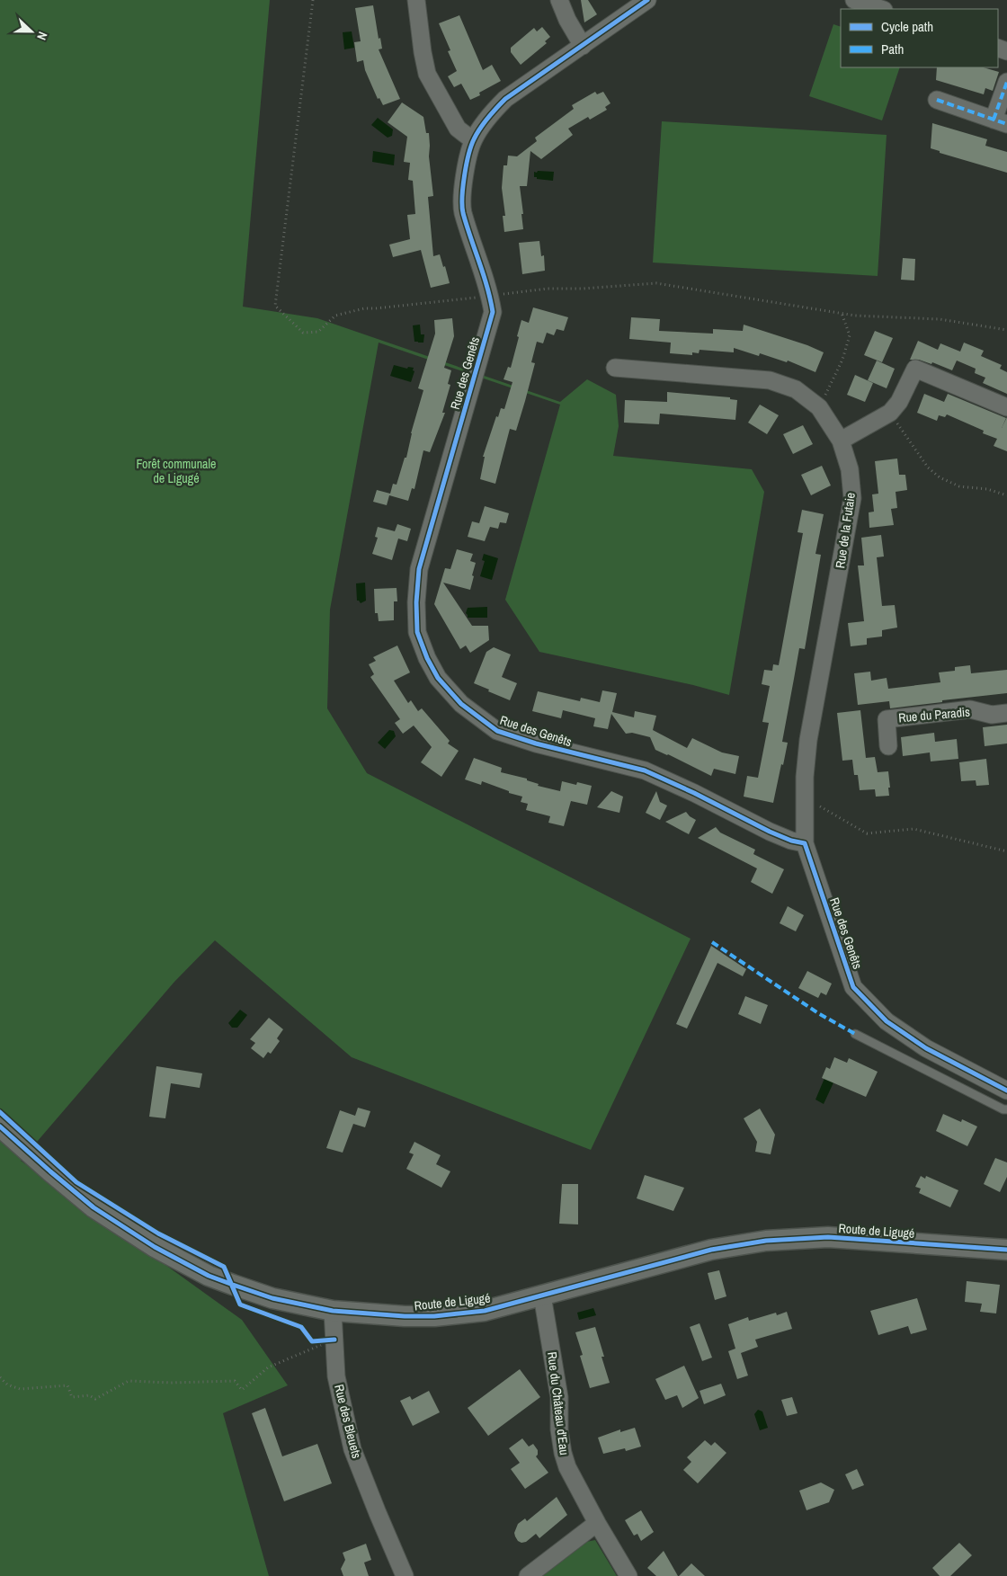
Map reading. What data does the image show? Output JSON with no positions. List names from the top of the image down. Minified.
{"streets":{"street":["Rue des Genêts","Rue de la Futaie","Rue du Paradis","Route de Ligugé","Rue du Château d'Eau","Rue des Bleuets"]},"crossings":[["Rue des Genêts","Rue de la Futaie"],["Route de Ligugé","Rue du Château d'Eau"],["Route de Ligugé","Rue des Bleuets"]],"parks":["Forêt communale de Ligugé"],"legend":["Cycle path","Path"],"north":"right"}
